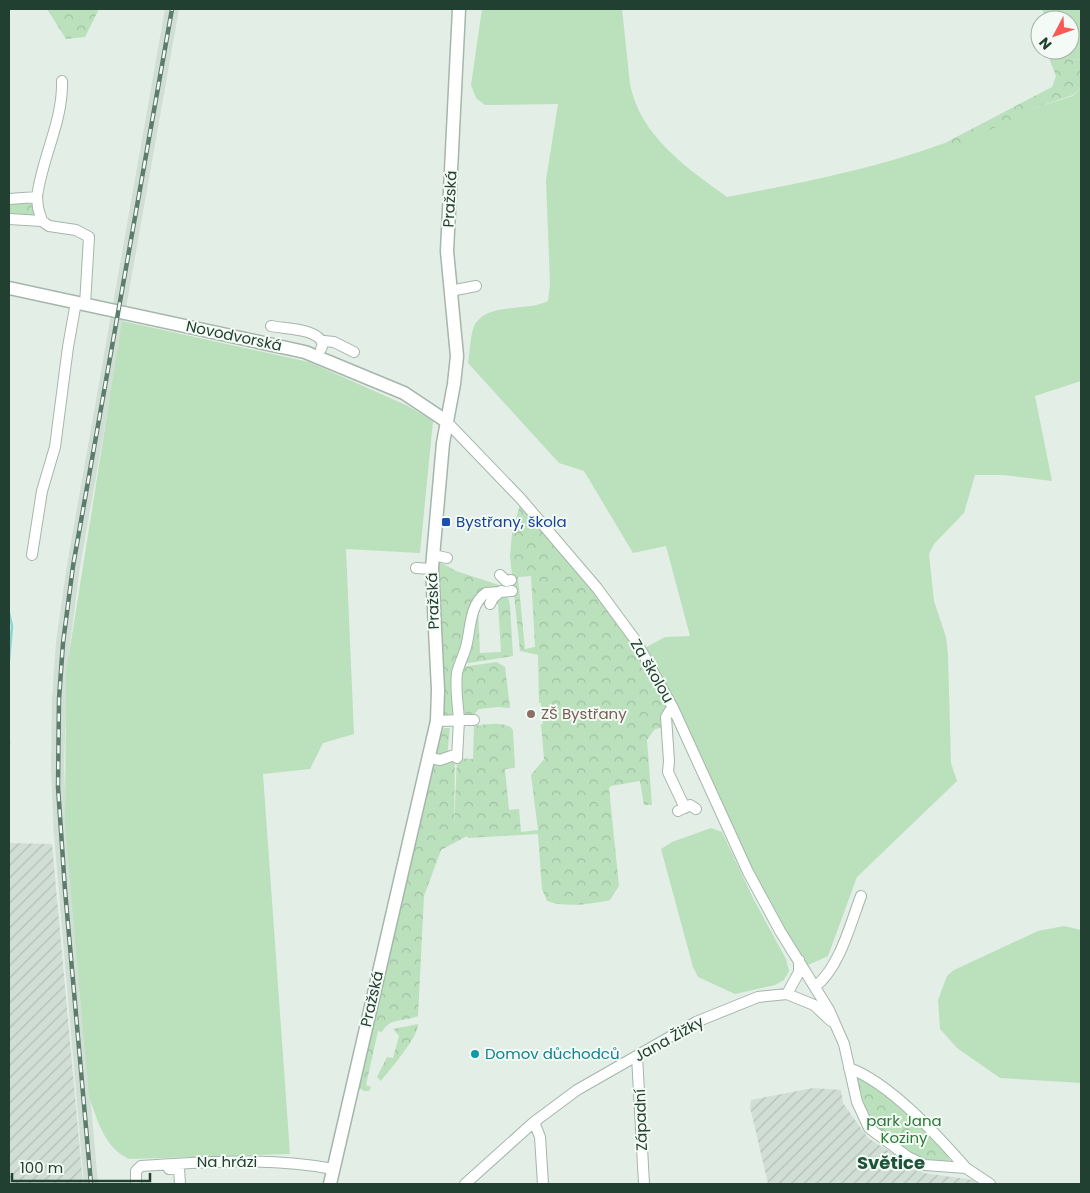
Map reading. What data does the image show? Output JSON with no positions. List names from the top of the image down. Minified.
{"streets":{"street":["Pražská","Novodvorská","Za školou","Jana Žižky","Západní","Na hrázi"]},"crossings":[["Pražská","Novodvorská"],["Pražská","Za školou"],["Pražská","Na hrázi"],["Novodvorská","Za školou"],["Za školou","Jana Žižky"],["Jana Žižky","Západní"]],"districts":["Světice"],"parks":["park Jana Koziny"],"places":{"transit":["Bystřany, škola"],"other":["ZŠ Bystřany","Domov důchodců"]},"scale_bar":"100 m","north":"bottom left"}
